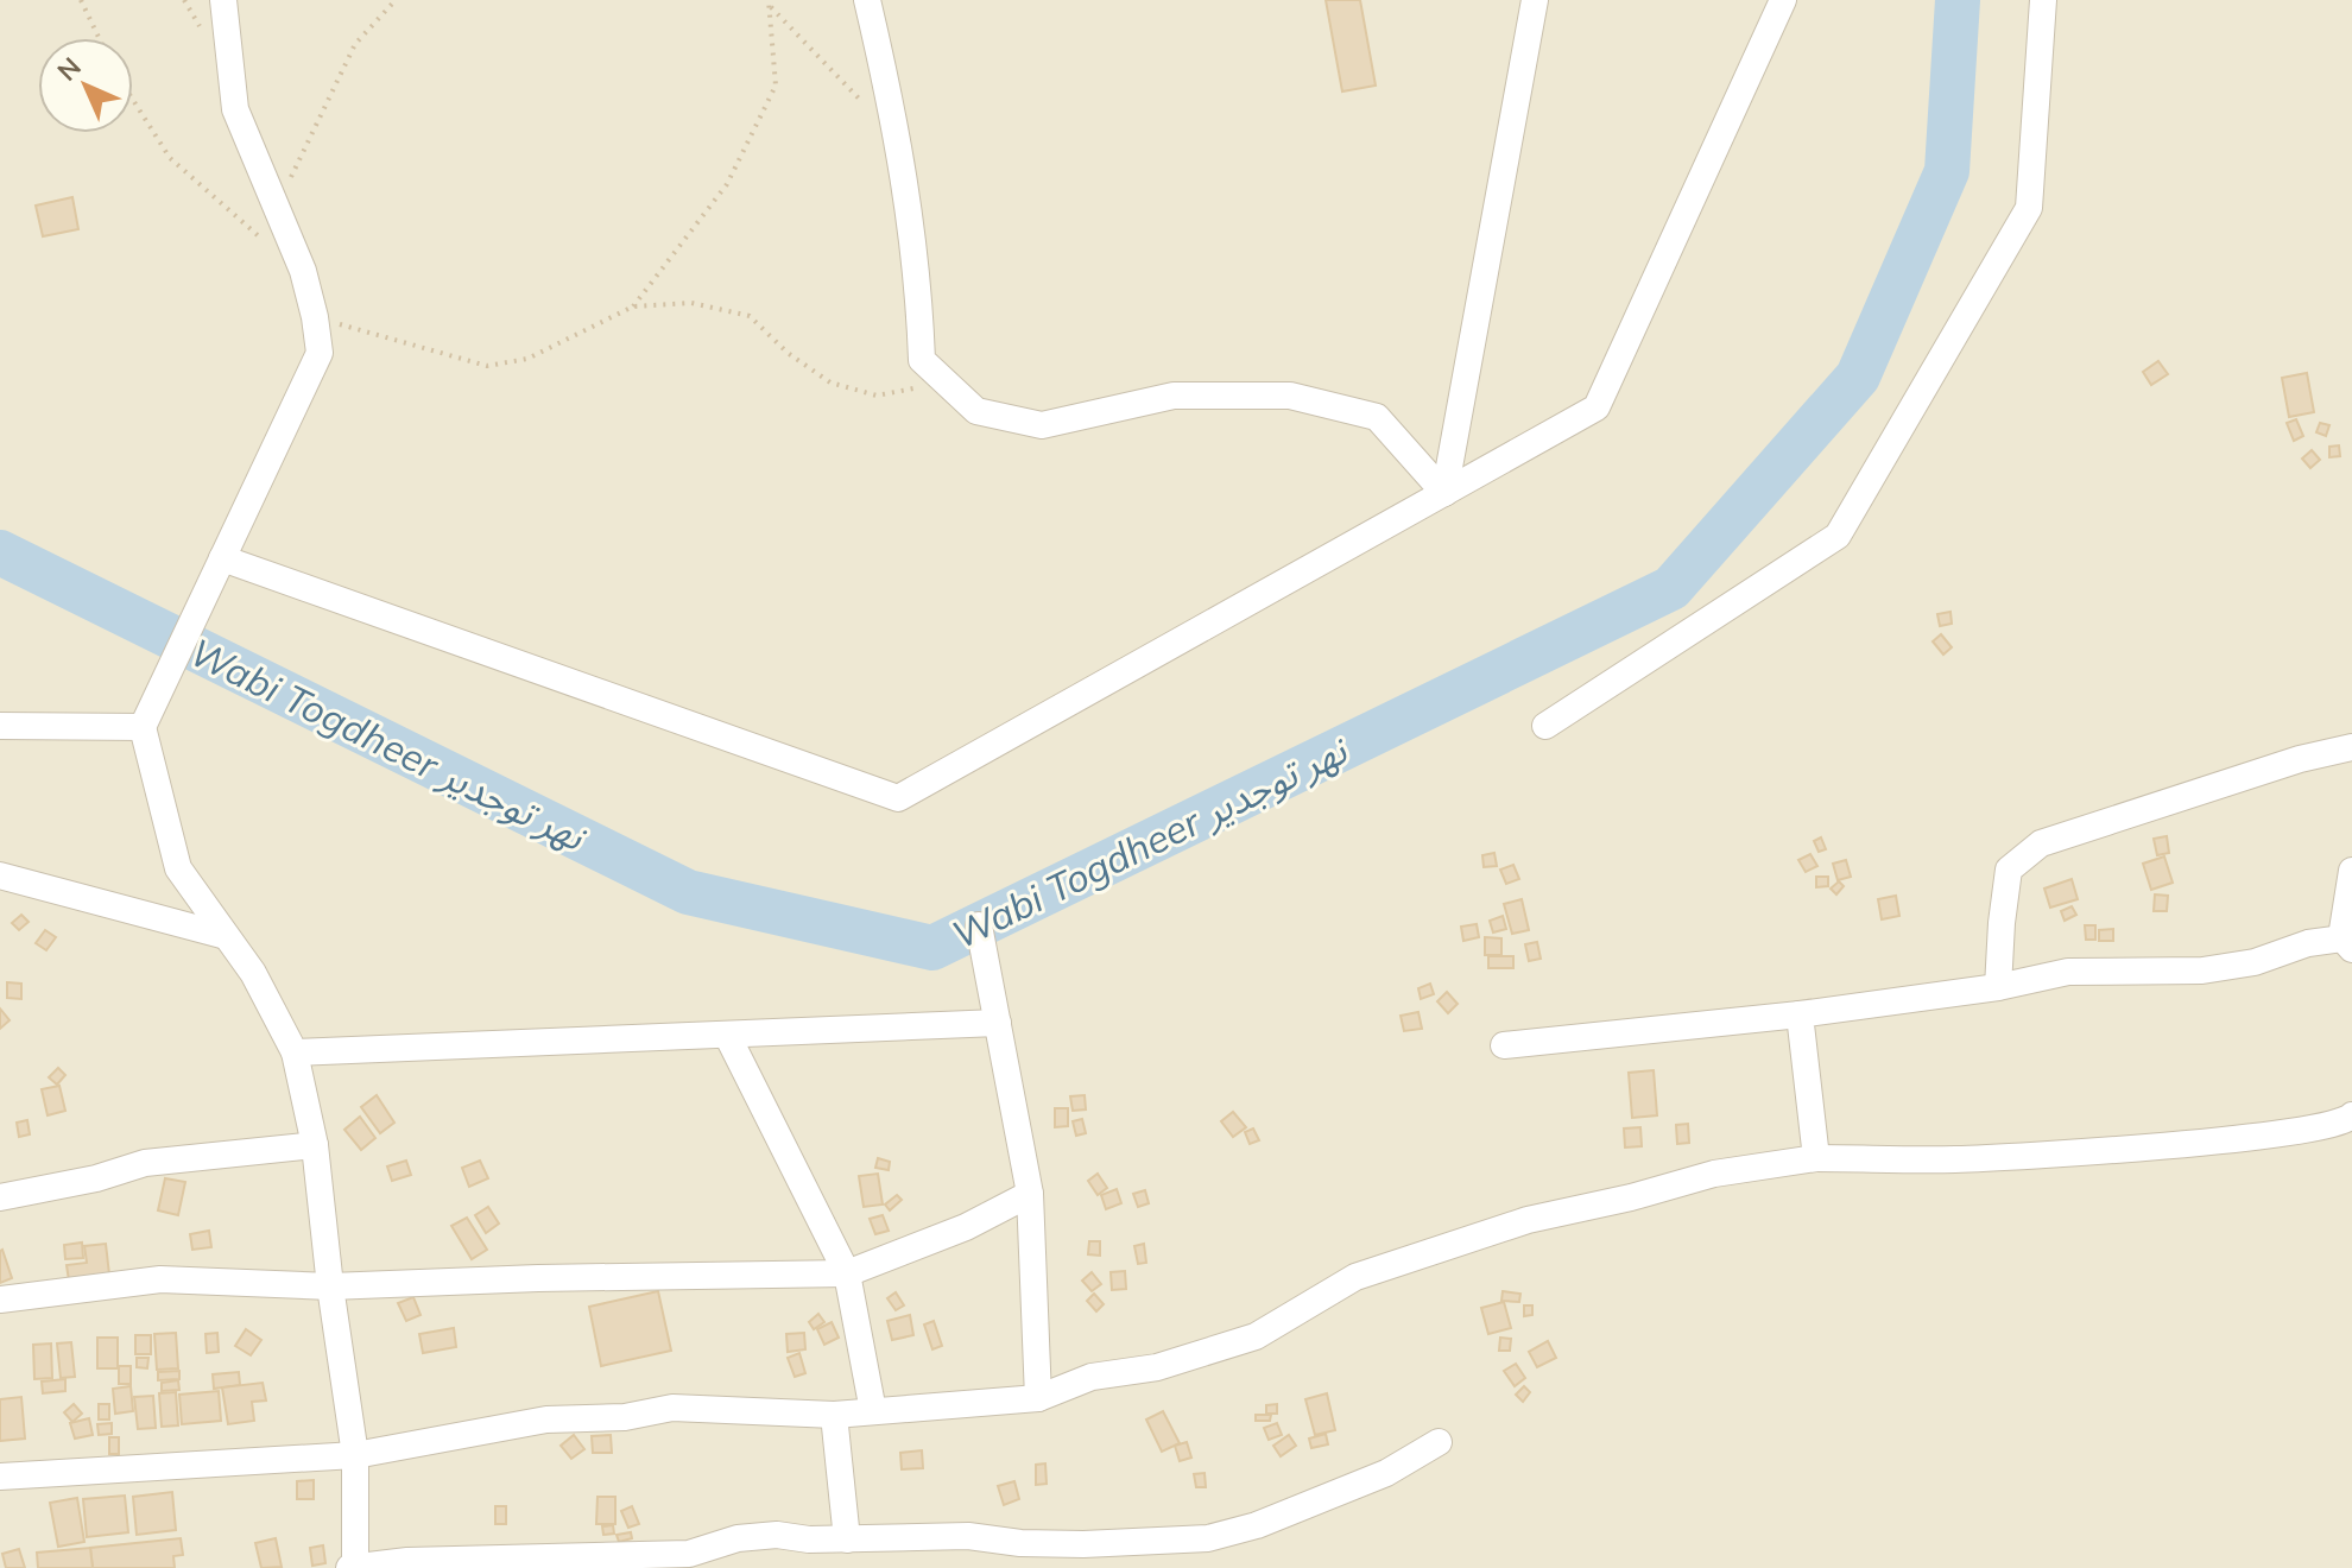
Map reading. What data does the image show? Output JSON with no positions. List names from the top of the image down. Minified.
{"water":["Wabi Togdheer نهر توجدير"],"north":"top left"}
